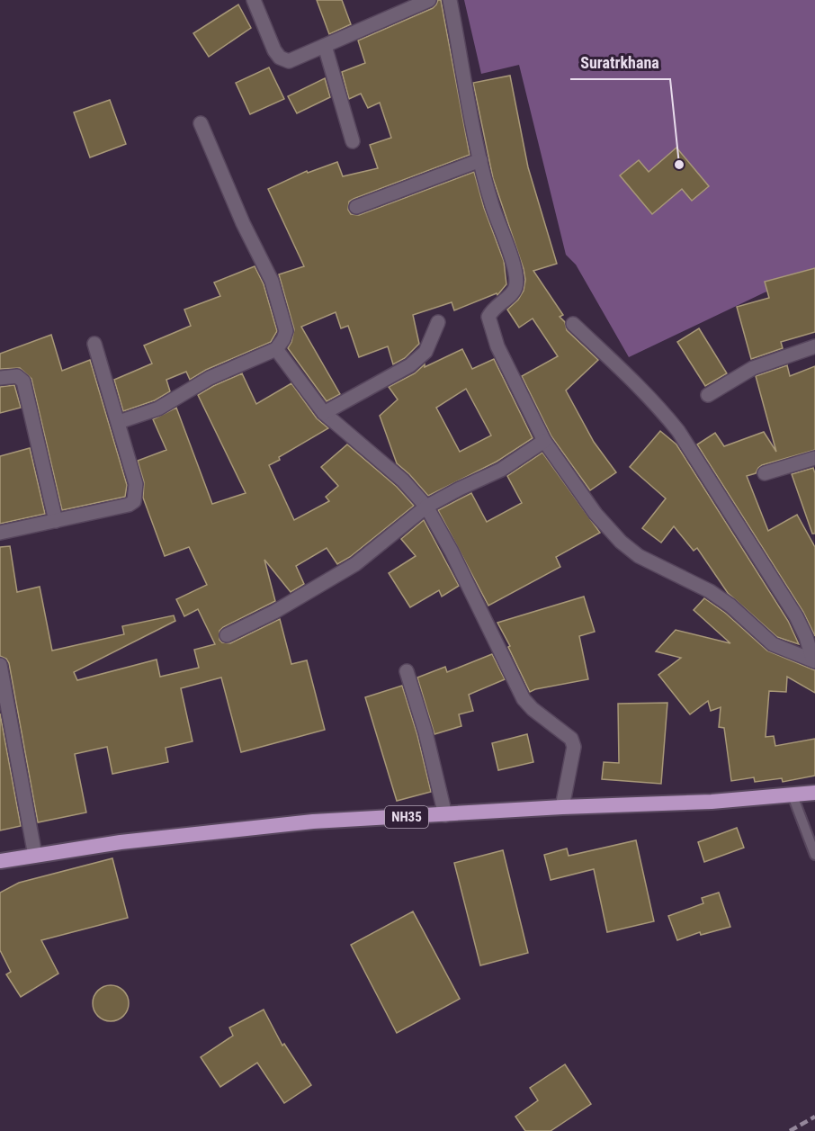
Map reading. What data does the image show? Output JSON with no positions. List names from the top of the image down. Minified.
{"streets":{"highway":["NH35"]},"places":["Suratrkhana"]}
